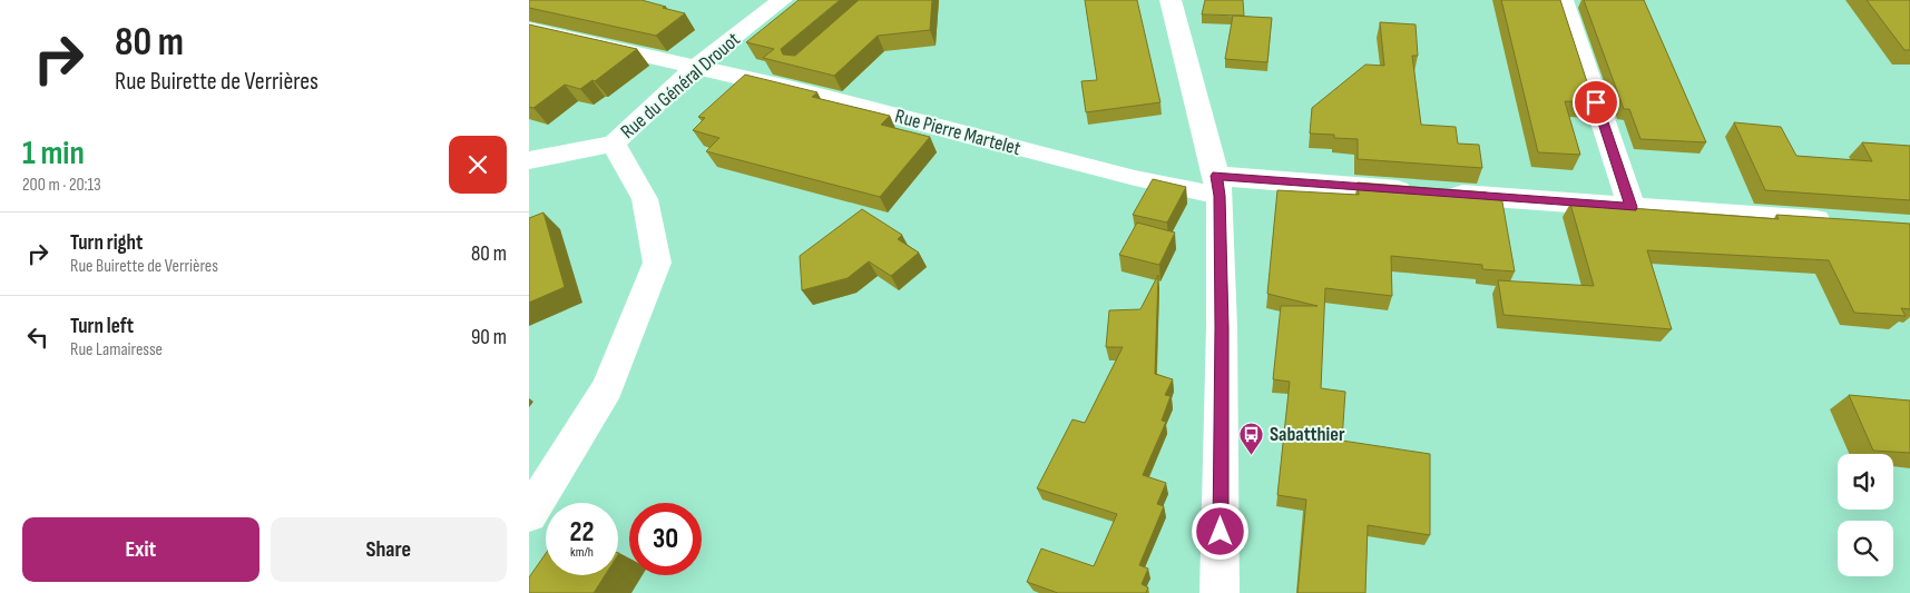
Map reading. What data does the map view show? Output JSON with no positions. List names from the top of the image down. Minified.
{"streets":{"street":["Rue du Général Drouot","Rue Pierre Martelet"]},"crossings":[["Rue du Général Drouot","Rue Pierre Martelet"]],"places":{"bus stop":["Sabatthier"]},"page":{"turn":["80 m","Rue Buirette de Verrières"],"heading":["1 min","200 m · 20:13"],"list":[{"name":"Turn right","note":"Rue Buirette de Verrières","value":"80 m"},{"name":"Turn left","note":"Rue Lamairesse","value":"90 m"}],"speed":"22 km/h","limit":"30","buttons":["Exit","Share"]}}
